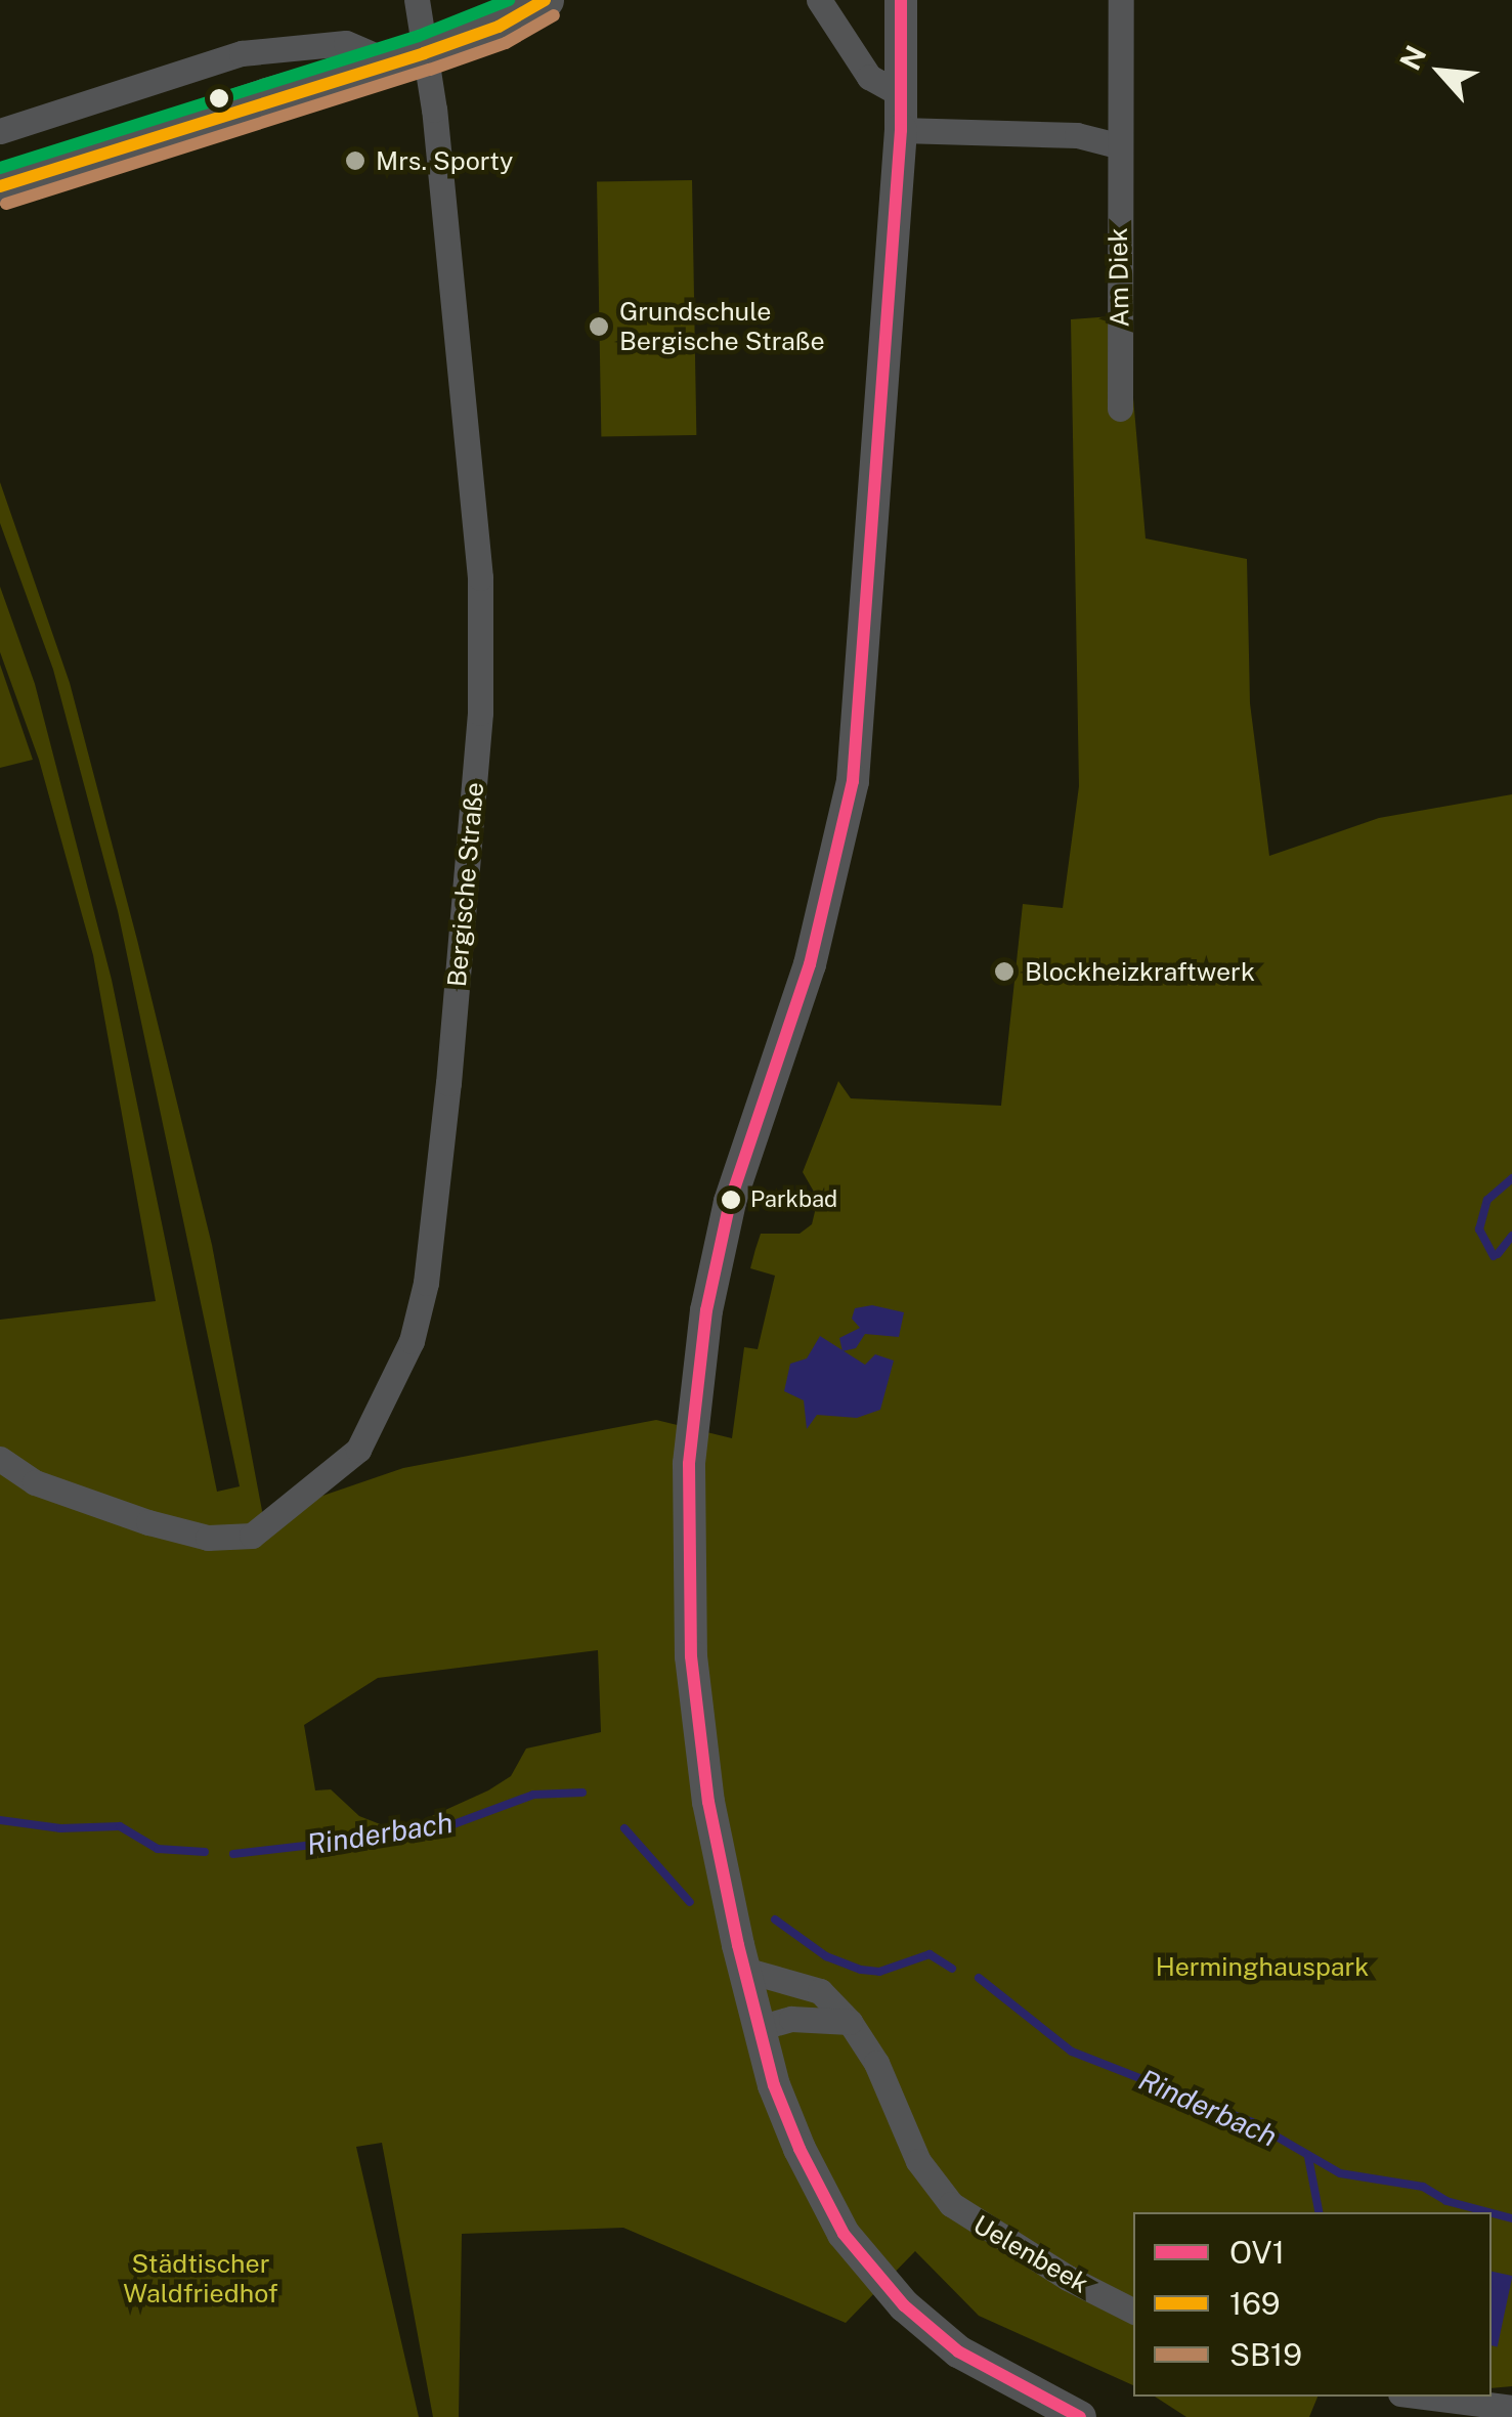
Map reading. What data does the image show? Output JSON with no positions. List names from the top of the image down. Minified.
{"streets":{"street":["Am Diek","Bergische Straße","Uelenbeek"]},"water":["Rinderbach"],"parks":["Herminghauspark","Städtischer Waldfriedhof"],"places":["Mrs. Sporty","Grundschule Bergische Straße","Blockheizkraftwerk","Parkbad"],"lines":["transit line OV1","transit line 169","transit line SB19"],"legend":["OV1","169","SB19"],"north":"top left"}
